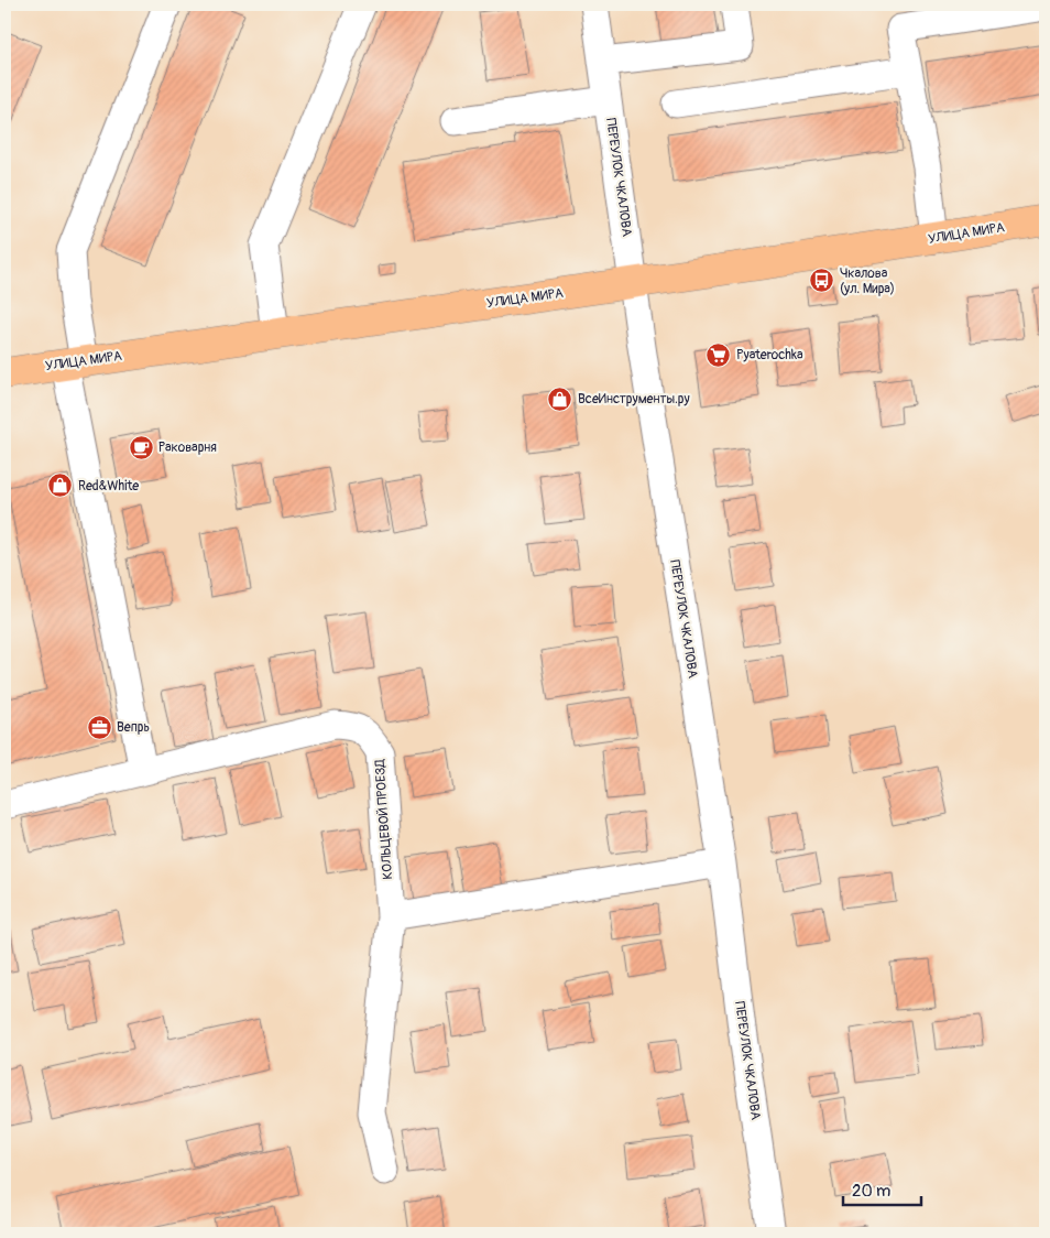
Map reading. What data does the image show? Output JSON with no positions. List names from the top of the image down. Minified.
{"streets":{"main road":["УЛИЦА МИРА"],"street":["ПЕРЕУЛОК ЧКАЛОВА","КОЛЬЦЕВОЙ ПРОЕЗД"]},"crossings":[["ПЕРЕУЛОК ЧКАЛОВА","УЛИЦА МИРА"]],"places":{"bus stop":["Чкалова (ул. Мира)"],"supermarket":["Pyaterochka"],"shop":["ВсеИнструменты.ру","Red&White"],"cafe":["Раковарня"],"office":["Вепрь"]},"scale_bar":"20 m"}
